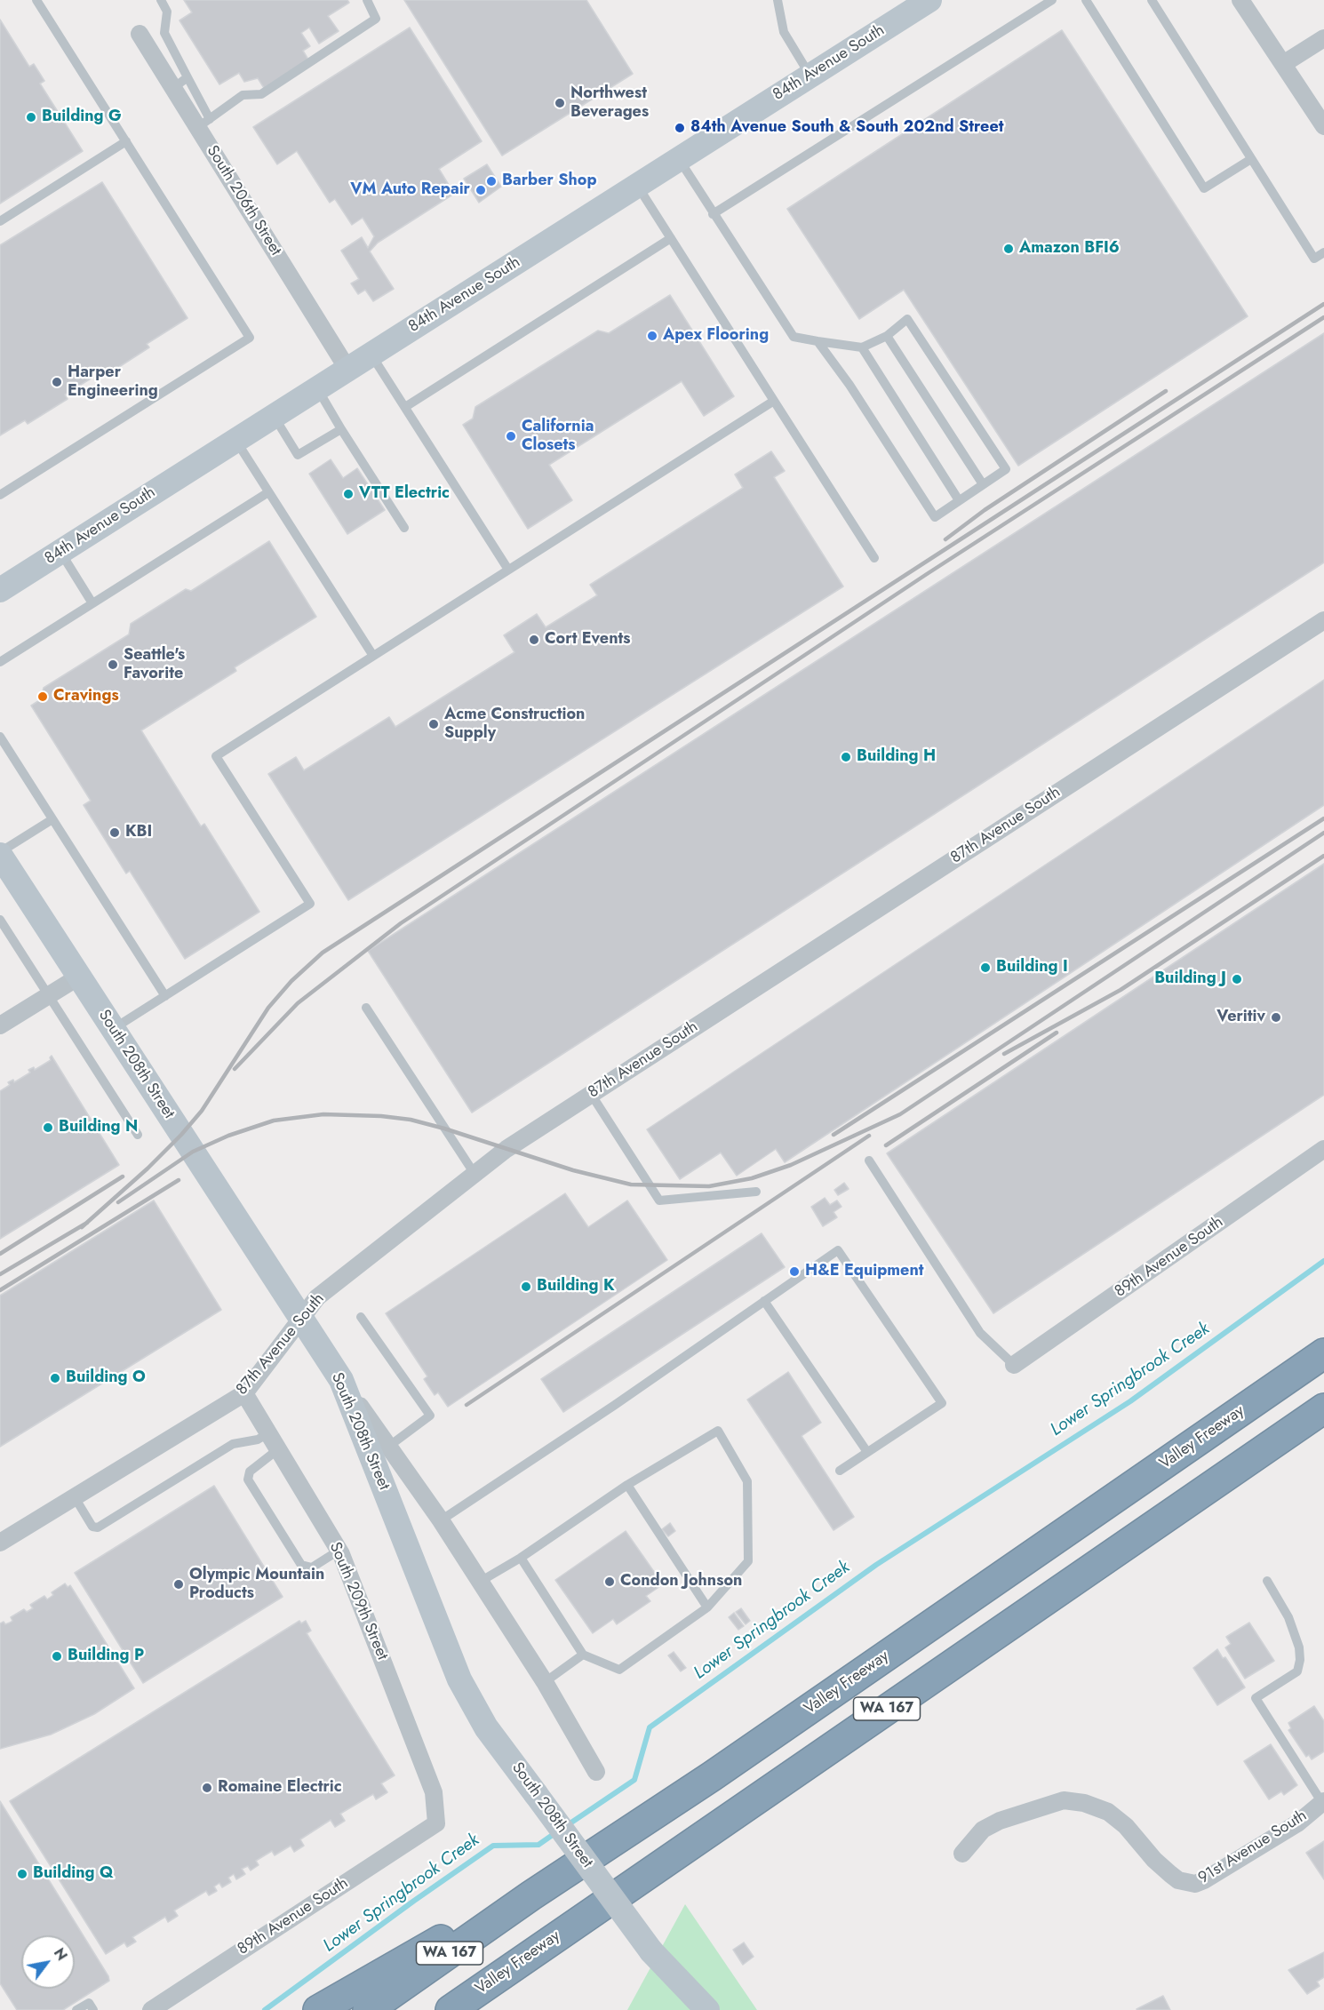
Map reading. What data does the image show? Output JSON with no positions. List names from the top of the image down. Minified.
{"streets":{"highway":["Valley Freeway","WA 167"],"street":["84th Avenue South","South 206th Street","87th Avenue South","South 208th Street","89th Avenue South","South 209th Street","91st Avenue South"]},"crossings":[["84th Avenue South","South 206th Street"],["87th Avenue South","South 208th Street"],["87th Avenue South","South 209th Street"],["89th Avenue South","South 209th Street"]],"water":["Lower Springbrook Creek"],"places":["Northwest Beverages","Building G","84th Avenue South & South 202nd Street","Barber Shop","VM Auto Repair","Amazon BFI6","Apex Flooring","Harper Engineering","California Closets","VTT Electric","Cort Events","Seattle's Favorite","Cravings","Acme Construction Supply","Building H","KBI","Building I","Building J","Veritiv","Building N","H&E Equipment","Building K","Building O","Condon Johnson","Olympic Mountain Products","Building P","Romaine Electric","Building Q"],"north":"top right"}
